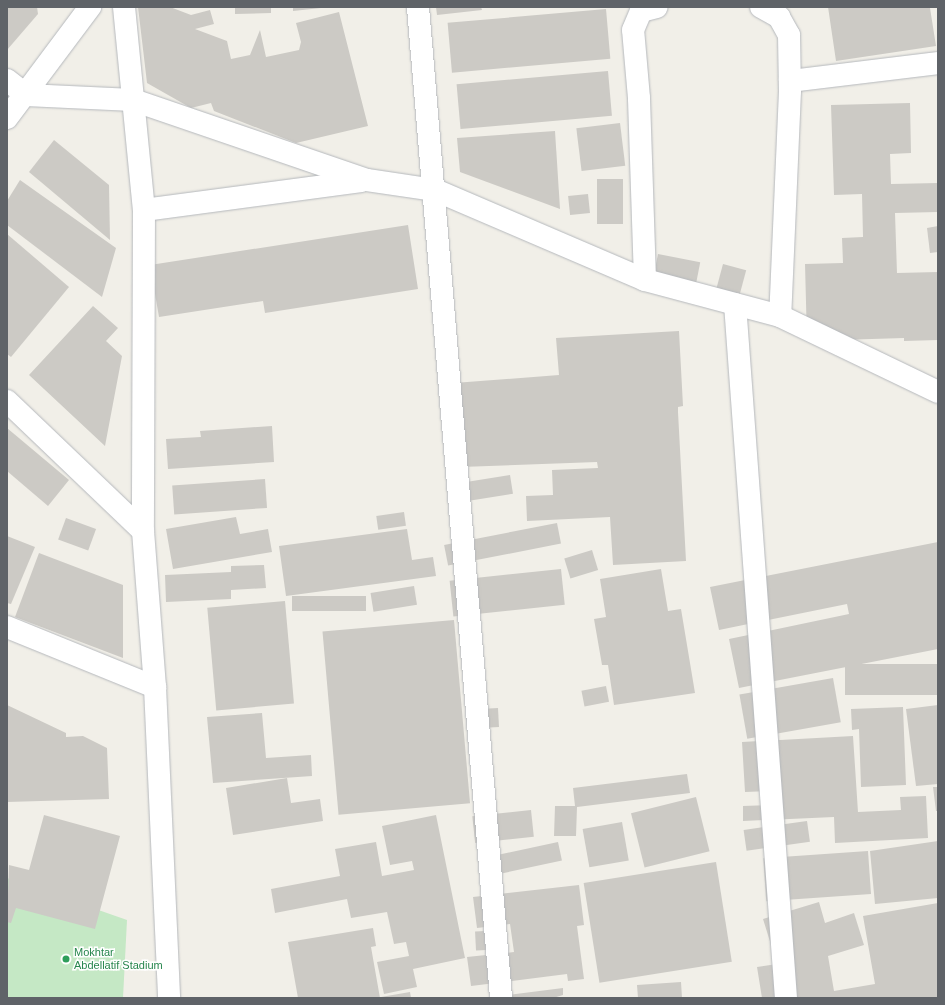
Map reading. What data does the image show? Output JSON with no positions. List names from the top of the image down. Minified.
{"places":["Mokhtar Abdellatif Stadium"]}
